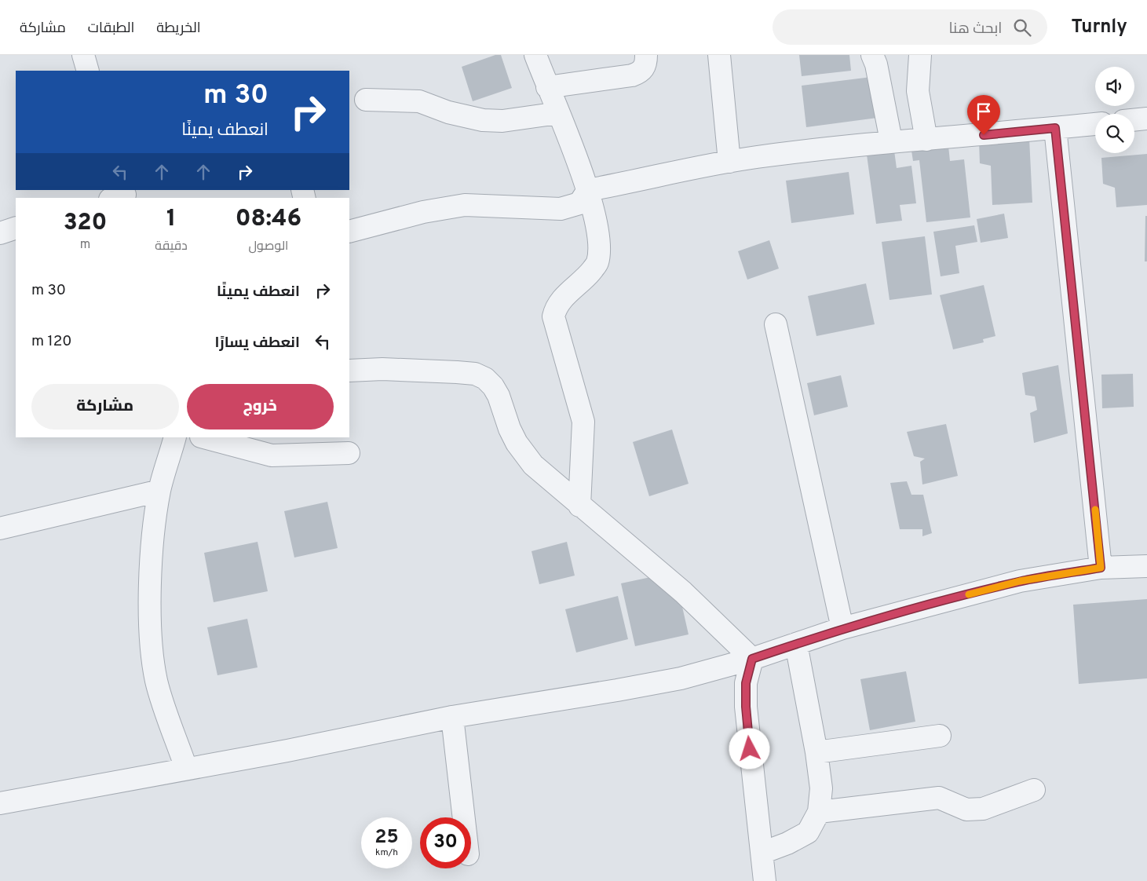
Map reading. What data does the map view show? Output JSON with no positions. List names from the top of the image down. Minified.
{"page":{"header":"Turnly","search":"ابحث هنا","nav":["الخريطة","الطبقات","مشاركة"],"turn":["30 m","انعطف يمينًا"],"eta":["08:46","الوصول","1","دقيقة","320","m"],"list":[{"name":"انعطف يمينًا","value":"30 m"},{"name":"انعطف يسارًا","value":"120 m"}],"buttons":["خروج","مشاركة"],"speed":"25 km/h","limit":"30"}}
